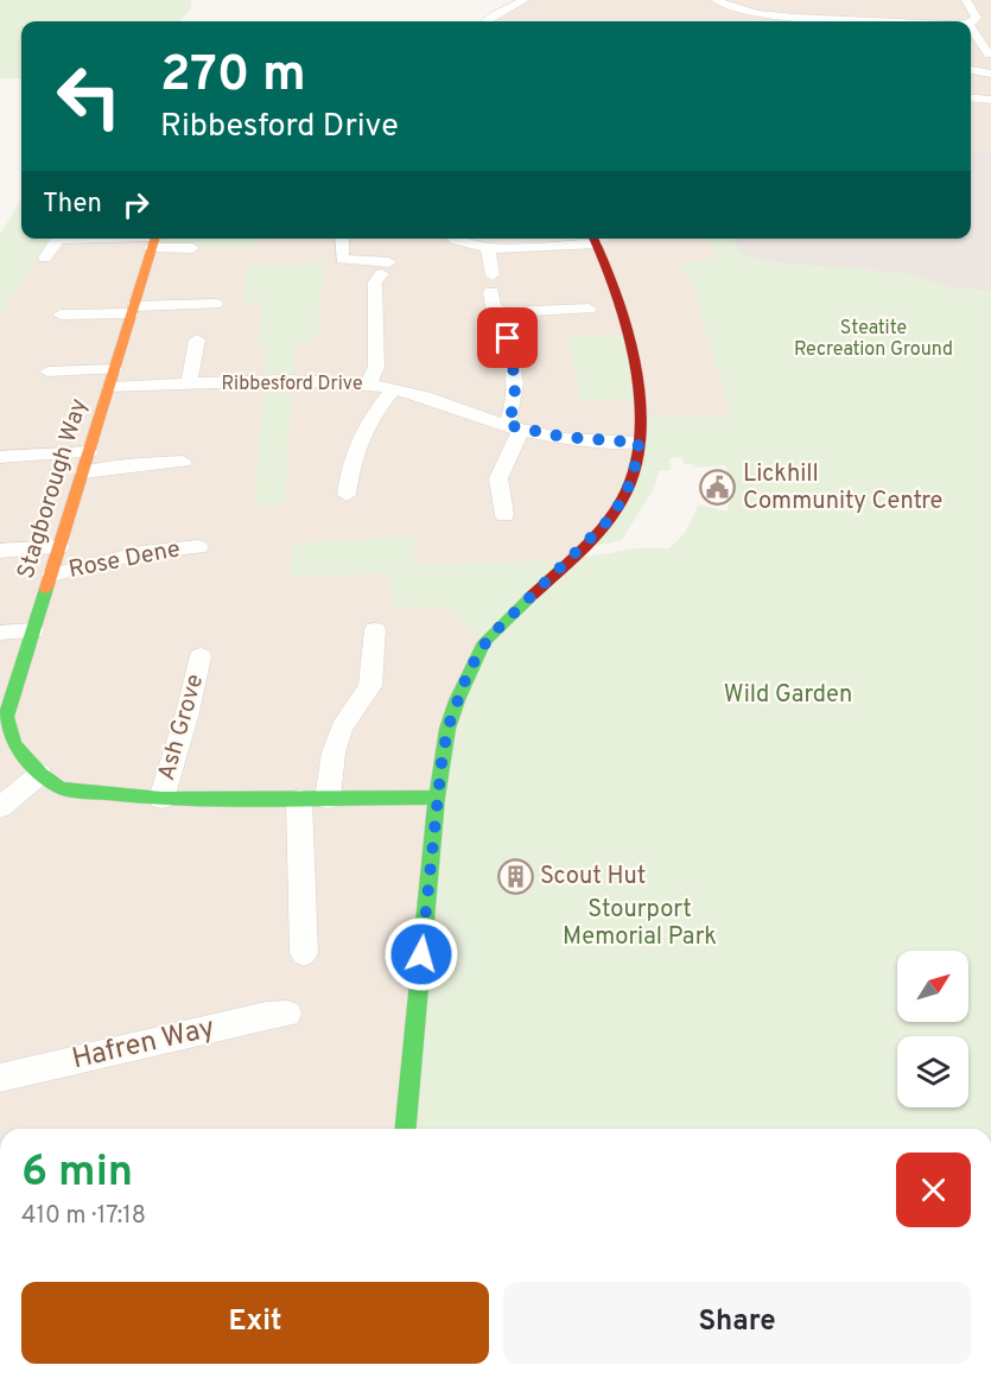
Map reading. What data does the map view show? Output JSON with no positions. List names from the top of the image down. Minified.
{"streets":{"street":["Ribbesford Drive","Stagborough Way","Rose Dene","Ash Grove","Hafren Way"]},"crossings":[["Ribbesford Drive","Stagborough Way"],["Stagborough Way","Rose Dene"],["Stagborough Way","Ash Grove"]],"parks":["Steatite Recreation Ground","Wild Garden","Stourport Memorial Park"],"places":{"public building":["Lickhill Community Centre"],"building":["Scout Hut"]},"north":"top right","page":{"turn":["270 m","Ribbesford Drive"],"then":"Then","heading":["6 min","410 m · 17:18"],"buttons":["Exit","Share"]}}
